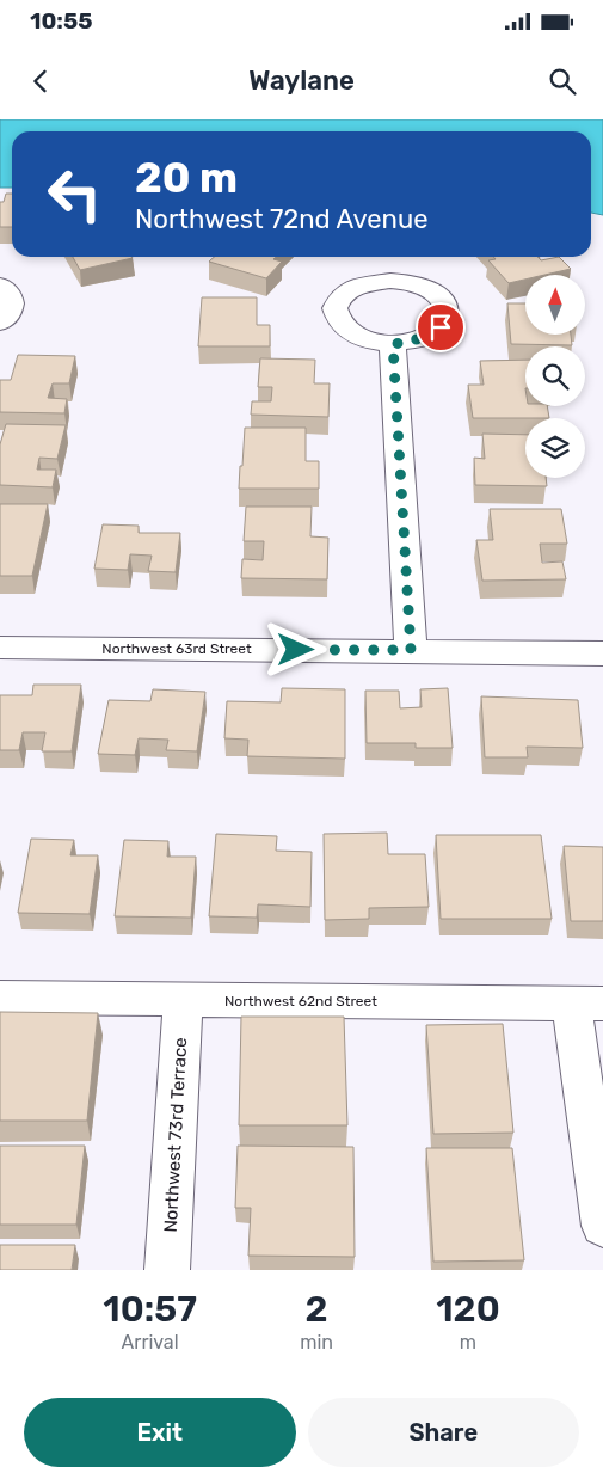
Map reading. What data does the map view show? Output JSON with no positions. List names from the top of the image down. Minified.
{"streets":{"street":["Northwest 63rd Street","Northwest 62nd Street","Northwest 73rd Terrace"]},"crossings":[["Northwest 62nd Street","Northwest 73rd Terrace"]],"north":"top","page":{"status":"10:55","header":"Waylane","turn":["20 m","Northwest 72nd Avenue"],"eta":["10:57","Arrival","2","min","120","m"],"buttons":["Exit","Share"]}}
